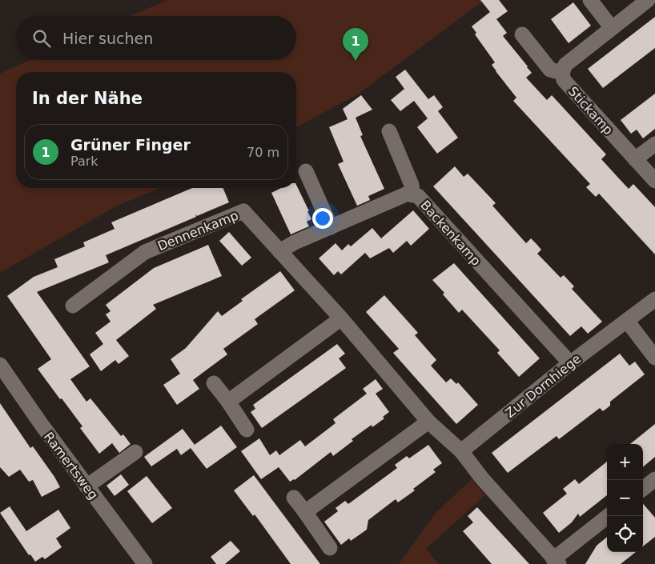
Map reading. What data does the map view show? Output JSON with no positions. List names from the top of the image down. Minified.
{"streets":{"street":["Stickamp","Dennenkamp","Backenkamp","Zur Dornhiege","Ramertsweg"]},"crossings":[["Dennenkamp","Backenkamp"],["Backenkamp","Zur Dornhiege"]],"page":{"search":"Hier suchen","pins":"1","heading":"In der Nähe","list":[{"mark":"1","name":"Grüner Finger","note":"Park","value":"70 m"}],"map_buttons":["+","−"]}}
